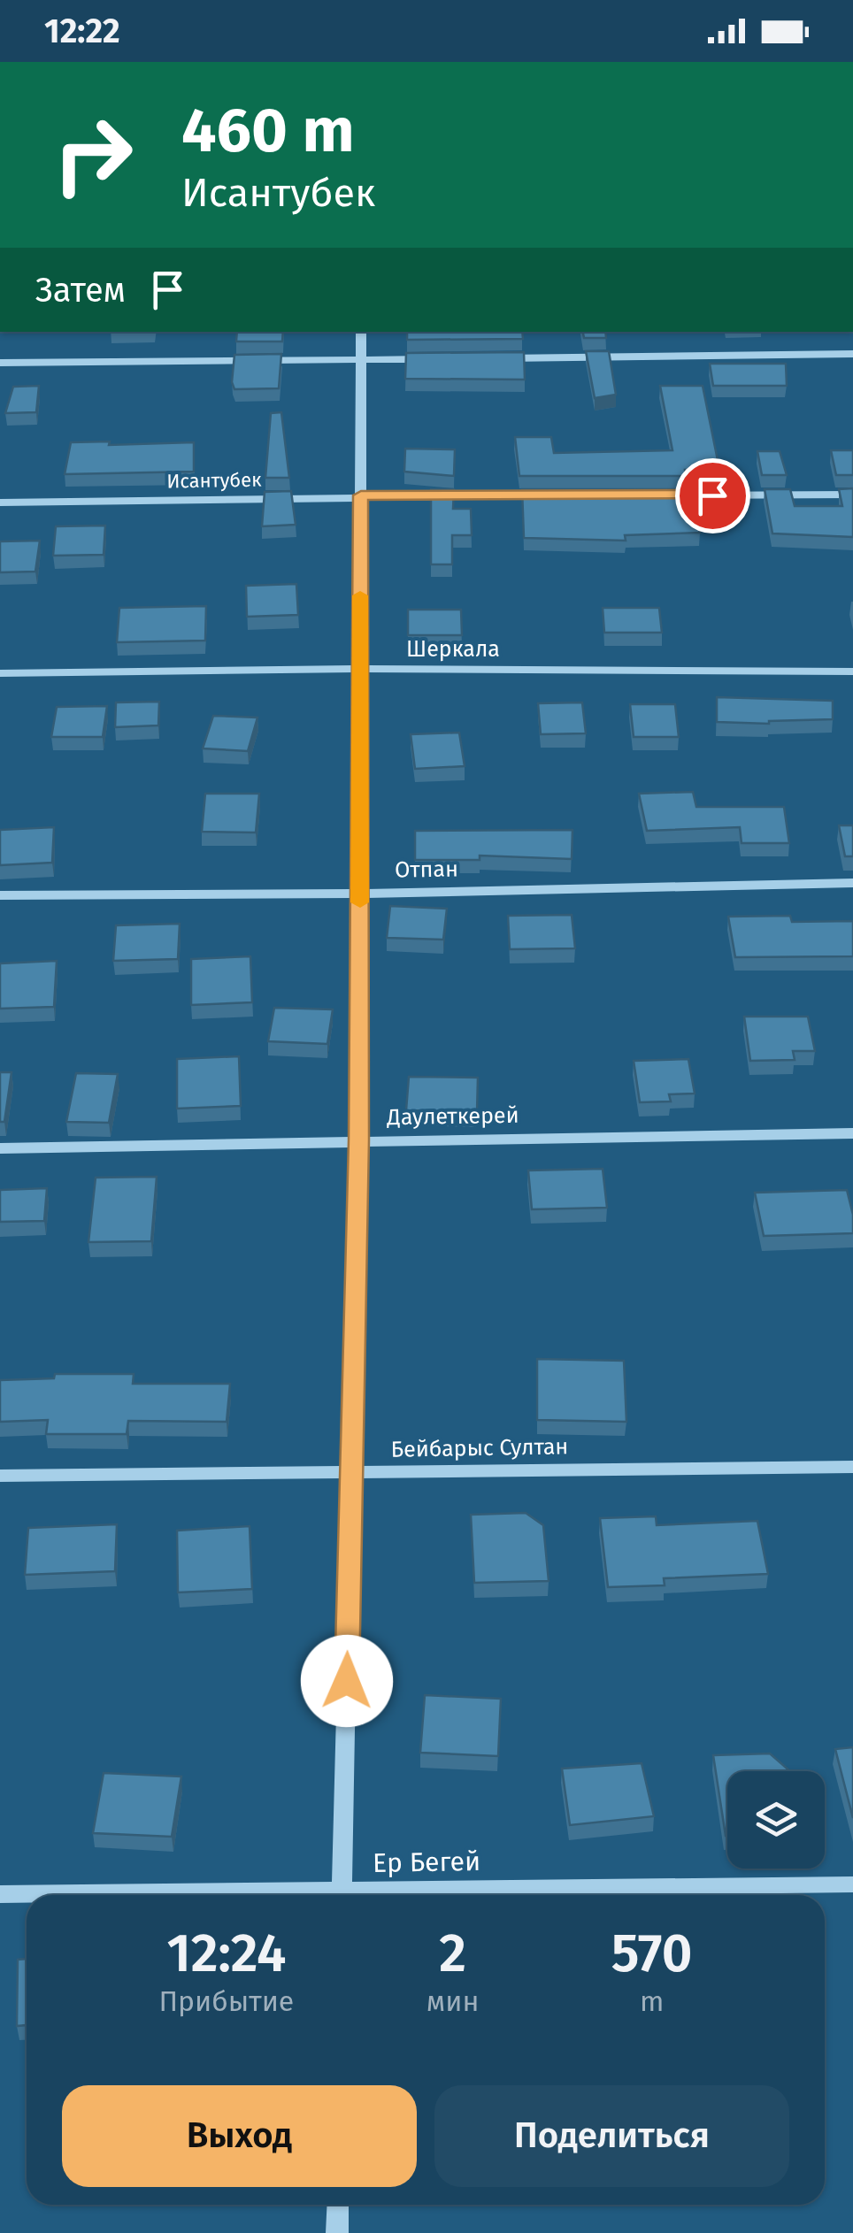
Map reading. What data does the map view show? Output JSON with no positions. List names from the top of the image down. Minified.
{"streets":{"street":["Исантубек","Шеркала","Отпан","Даулеткерей","Бейбарыс Султан","Ер Бегей"]},"page":{"status":"12:22","turn":["460 m","Исантубек"],"then":"Затем","eta":["12:24","Прибытие","2","мин","570","m"],"buttons":["Выход","Поделиться"]}}
